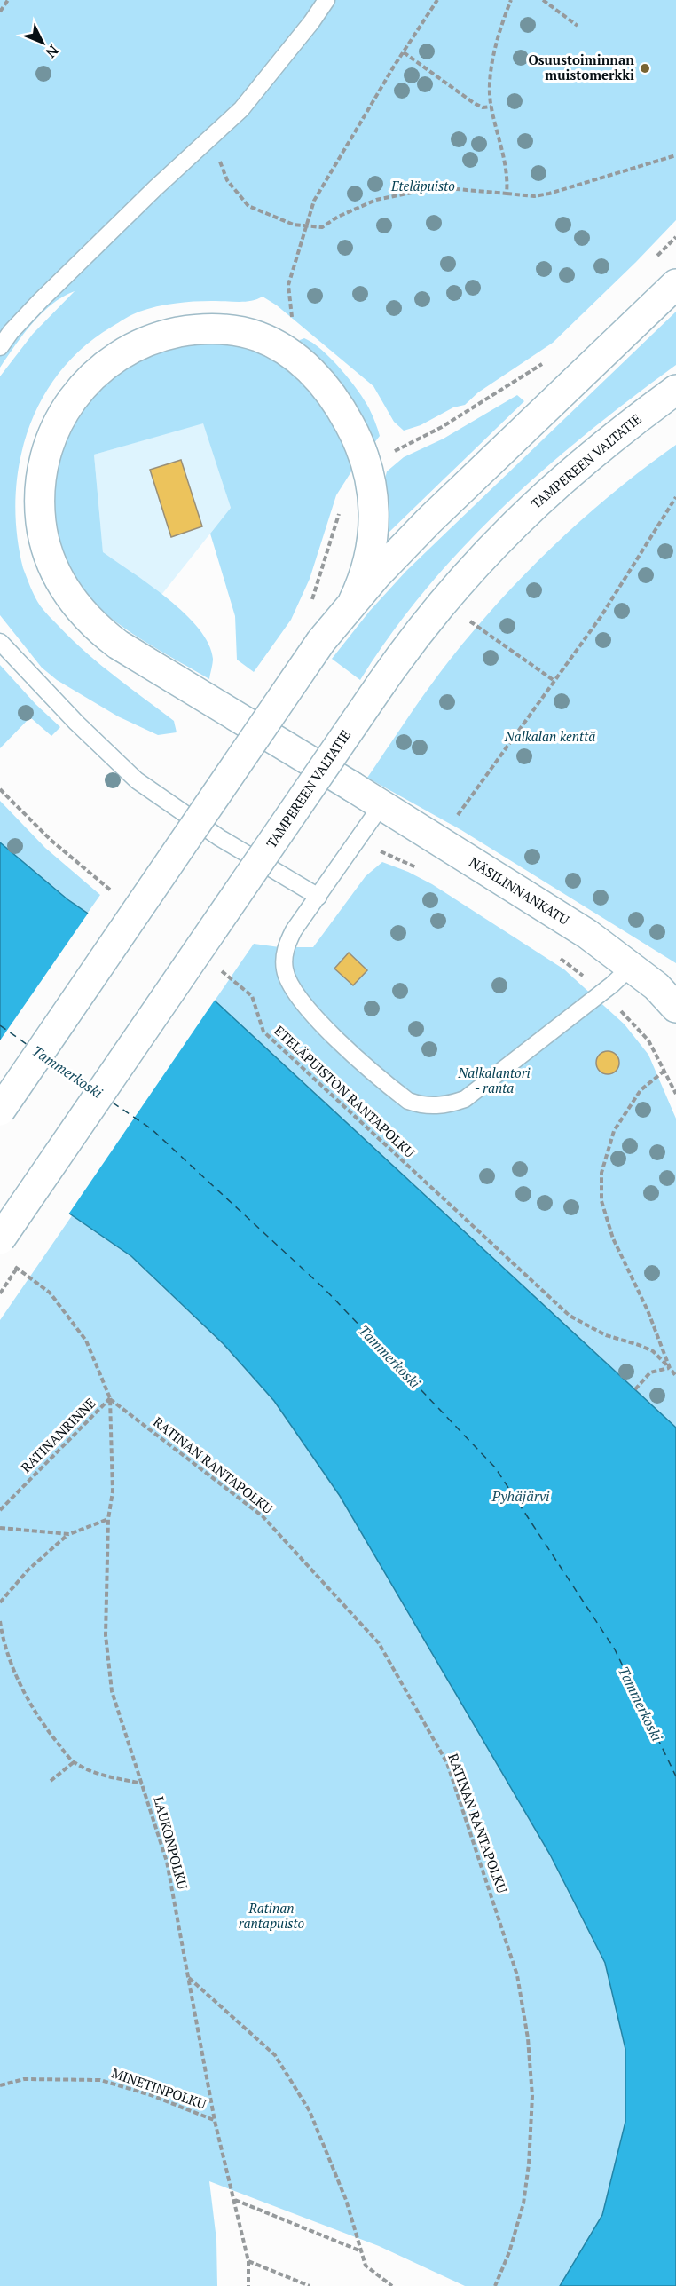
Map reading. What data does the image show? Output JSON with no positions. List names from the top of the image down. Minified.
{"streets":{"main road":["TAMPEREEN VALTATIE","NÄSILINNANKATU"],"path":["ETELÄPUISTON RANTAPOLKU","RATINANRINNE","RATINAN RANTAPOLKU","LAUKONPOLKU","MINETINPOLKU"]},"crossings":[["RATINANRINNE","RATINAN RANTAPOLKU"],["RATINANRINNE","LAUKONPOLKU"],["RATINAN RANTAPOLKU","LAUKONPOLKU"],["LAUKONPOLKU","MINETINPOLKU"]],"water":["Tammerkoski","Pyhäjärvi"],"parks":["Eteläpuisto","Nalkalan kenttä","Nalkalantori - ranta","Ratinan rantapuisto"],"places":["Osuustoiminnan muistomerkki"],"north":"bottom right"}
